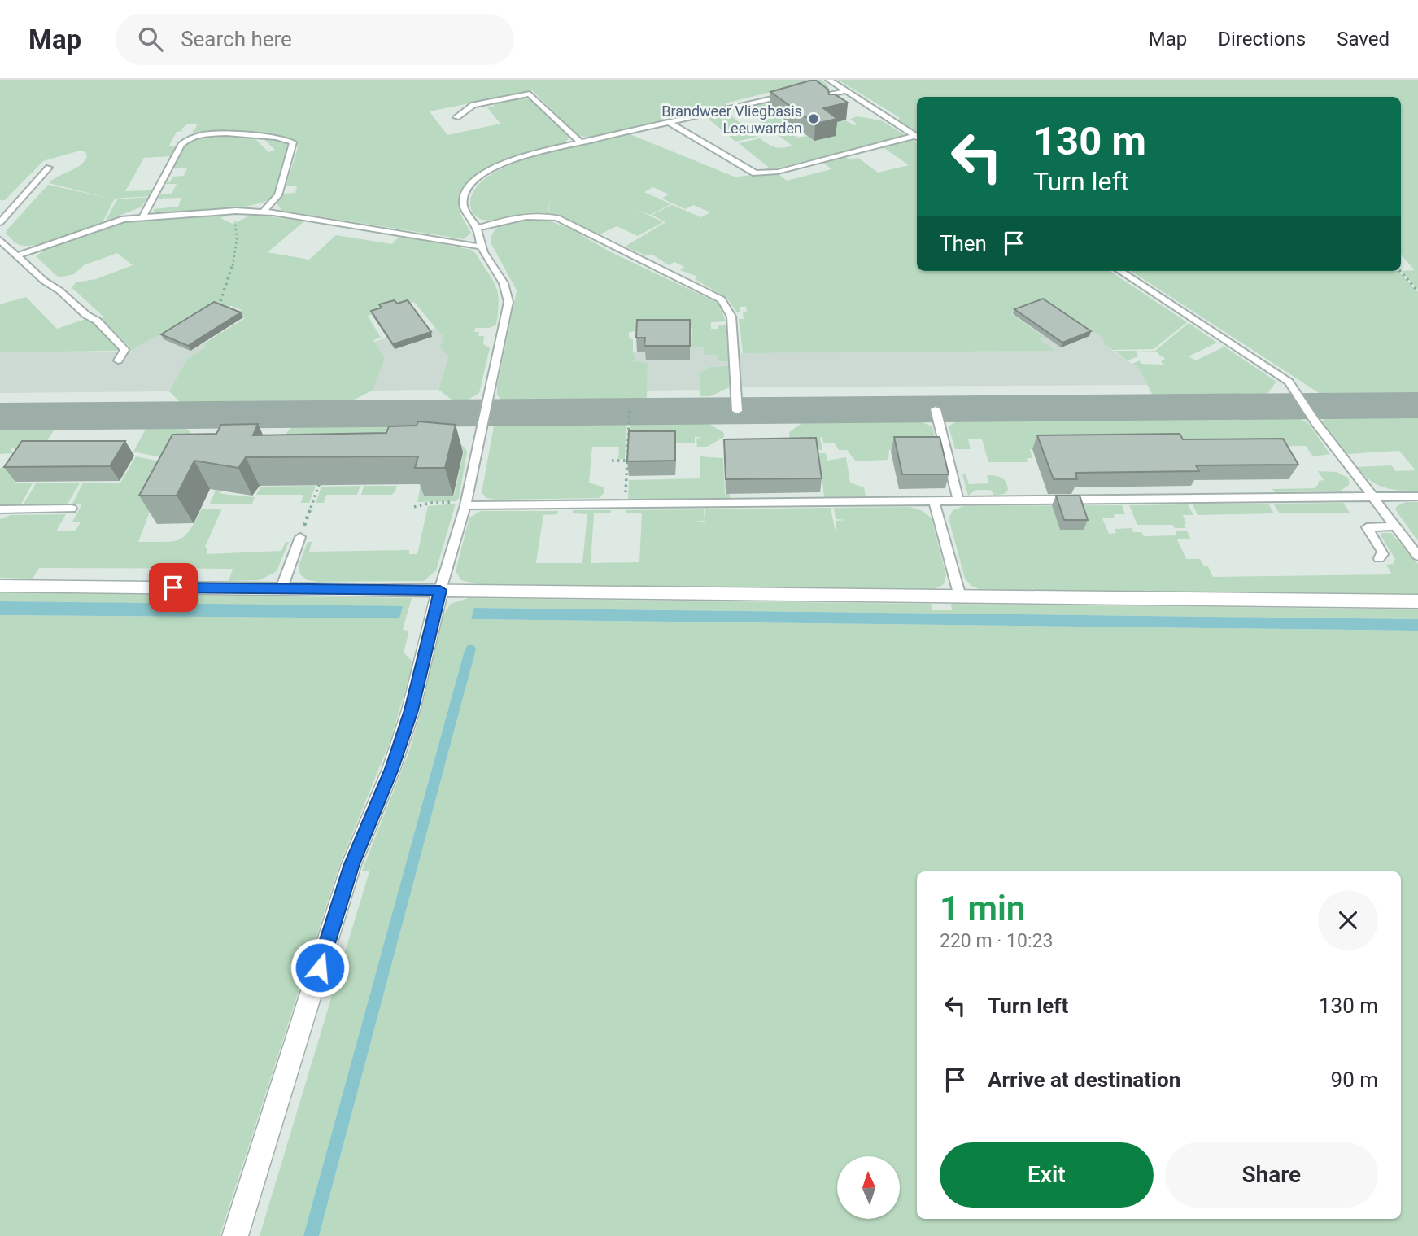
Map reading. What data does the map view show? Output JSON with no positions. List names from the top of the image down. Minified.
{"places":["Brandweer Vliegbasis Leeuwarden"],"north":"top","page":{"header":"Map","search":"Search here","nav":["Map","Directions","Saved"],"turn":["130 m","Turn left"],"then":"Then","heading":["1 min","220 m · 10:23"],"list":[{"name":"Turn left","value":"130 m"},{"name":"Arrive at destination","value":"90 m"}],"buttons":["Exit","Share"]}}
